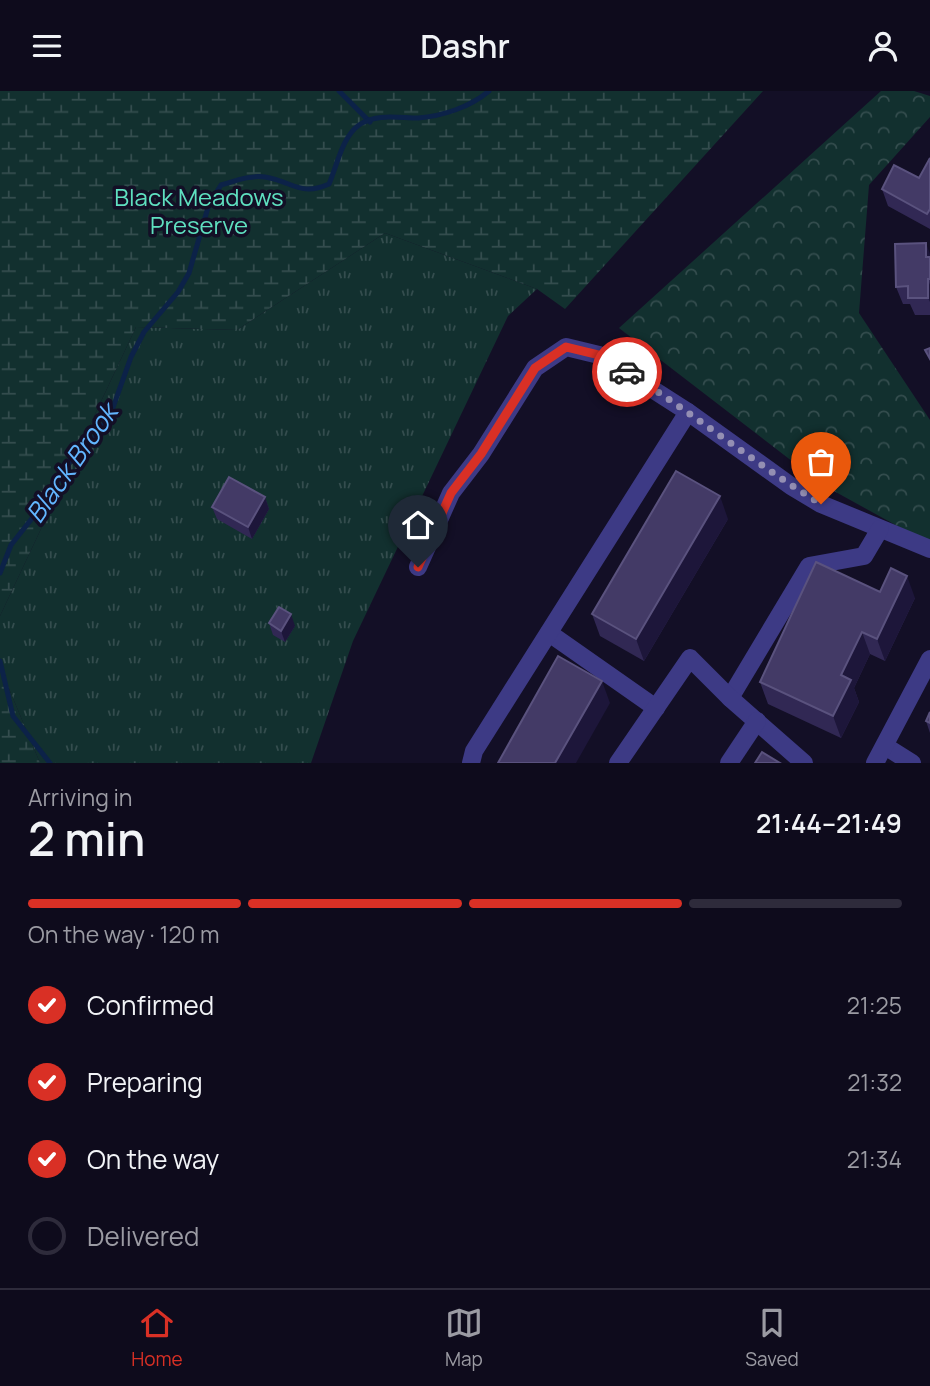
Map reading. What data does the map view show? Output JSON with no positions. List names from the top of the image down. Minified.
{"water":["Black Brook"],"parks":["Black Meadows Preserve"],"page":{"header":"Dashr","heading":["2 min","Arriving in","21:44–21:49"],"bar":"On the way · 120 m","list":[["Confirmed","21:25"],["Preparing","21:32"],["On the way","21:34"],"Delivered"],"tabs":["Home","Map","Saved"]}}
